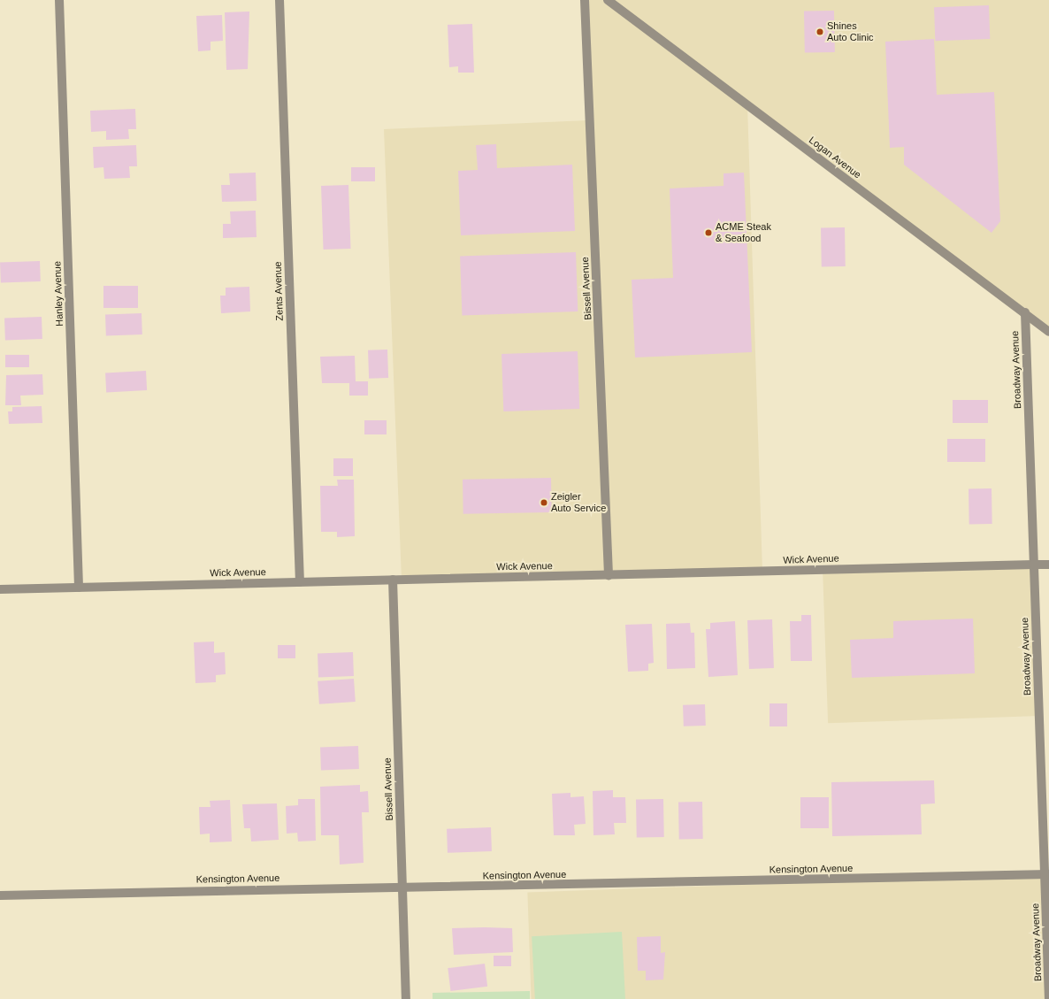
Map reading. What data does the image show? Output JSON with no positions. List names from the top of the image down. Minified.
{"streets":{"street":["Logan Avenue","Bissell Avenue","Zents Avenue","Hanley Avenue","Broadway Avenue","Wick Avenue","Kensington Avenue"]},"crossings":[["Logan Avenue","Broadway Avenue"],["Bissell Avenue","Wick Avenue"],["Bissell Avenue","Kensington Avenue"],["Zents Avenue","Wick Avenue"],["Hanley Avenue","Wick Avenue"],["Broadway Avenue","Wick Avenue"],["Broadway Avenue","Kensington Avenue"]],"places":["Shines Auto Clinic","ACME Steak & Seafood","Zeigler Auto Service"]}
